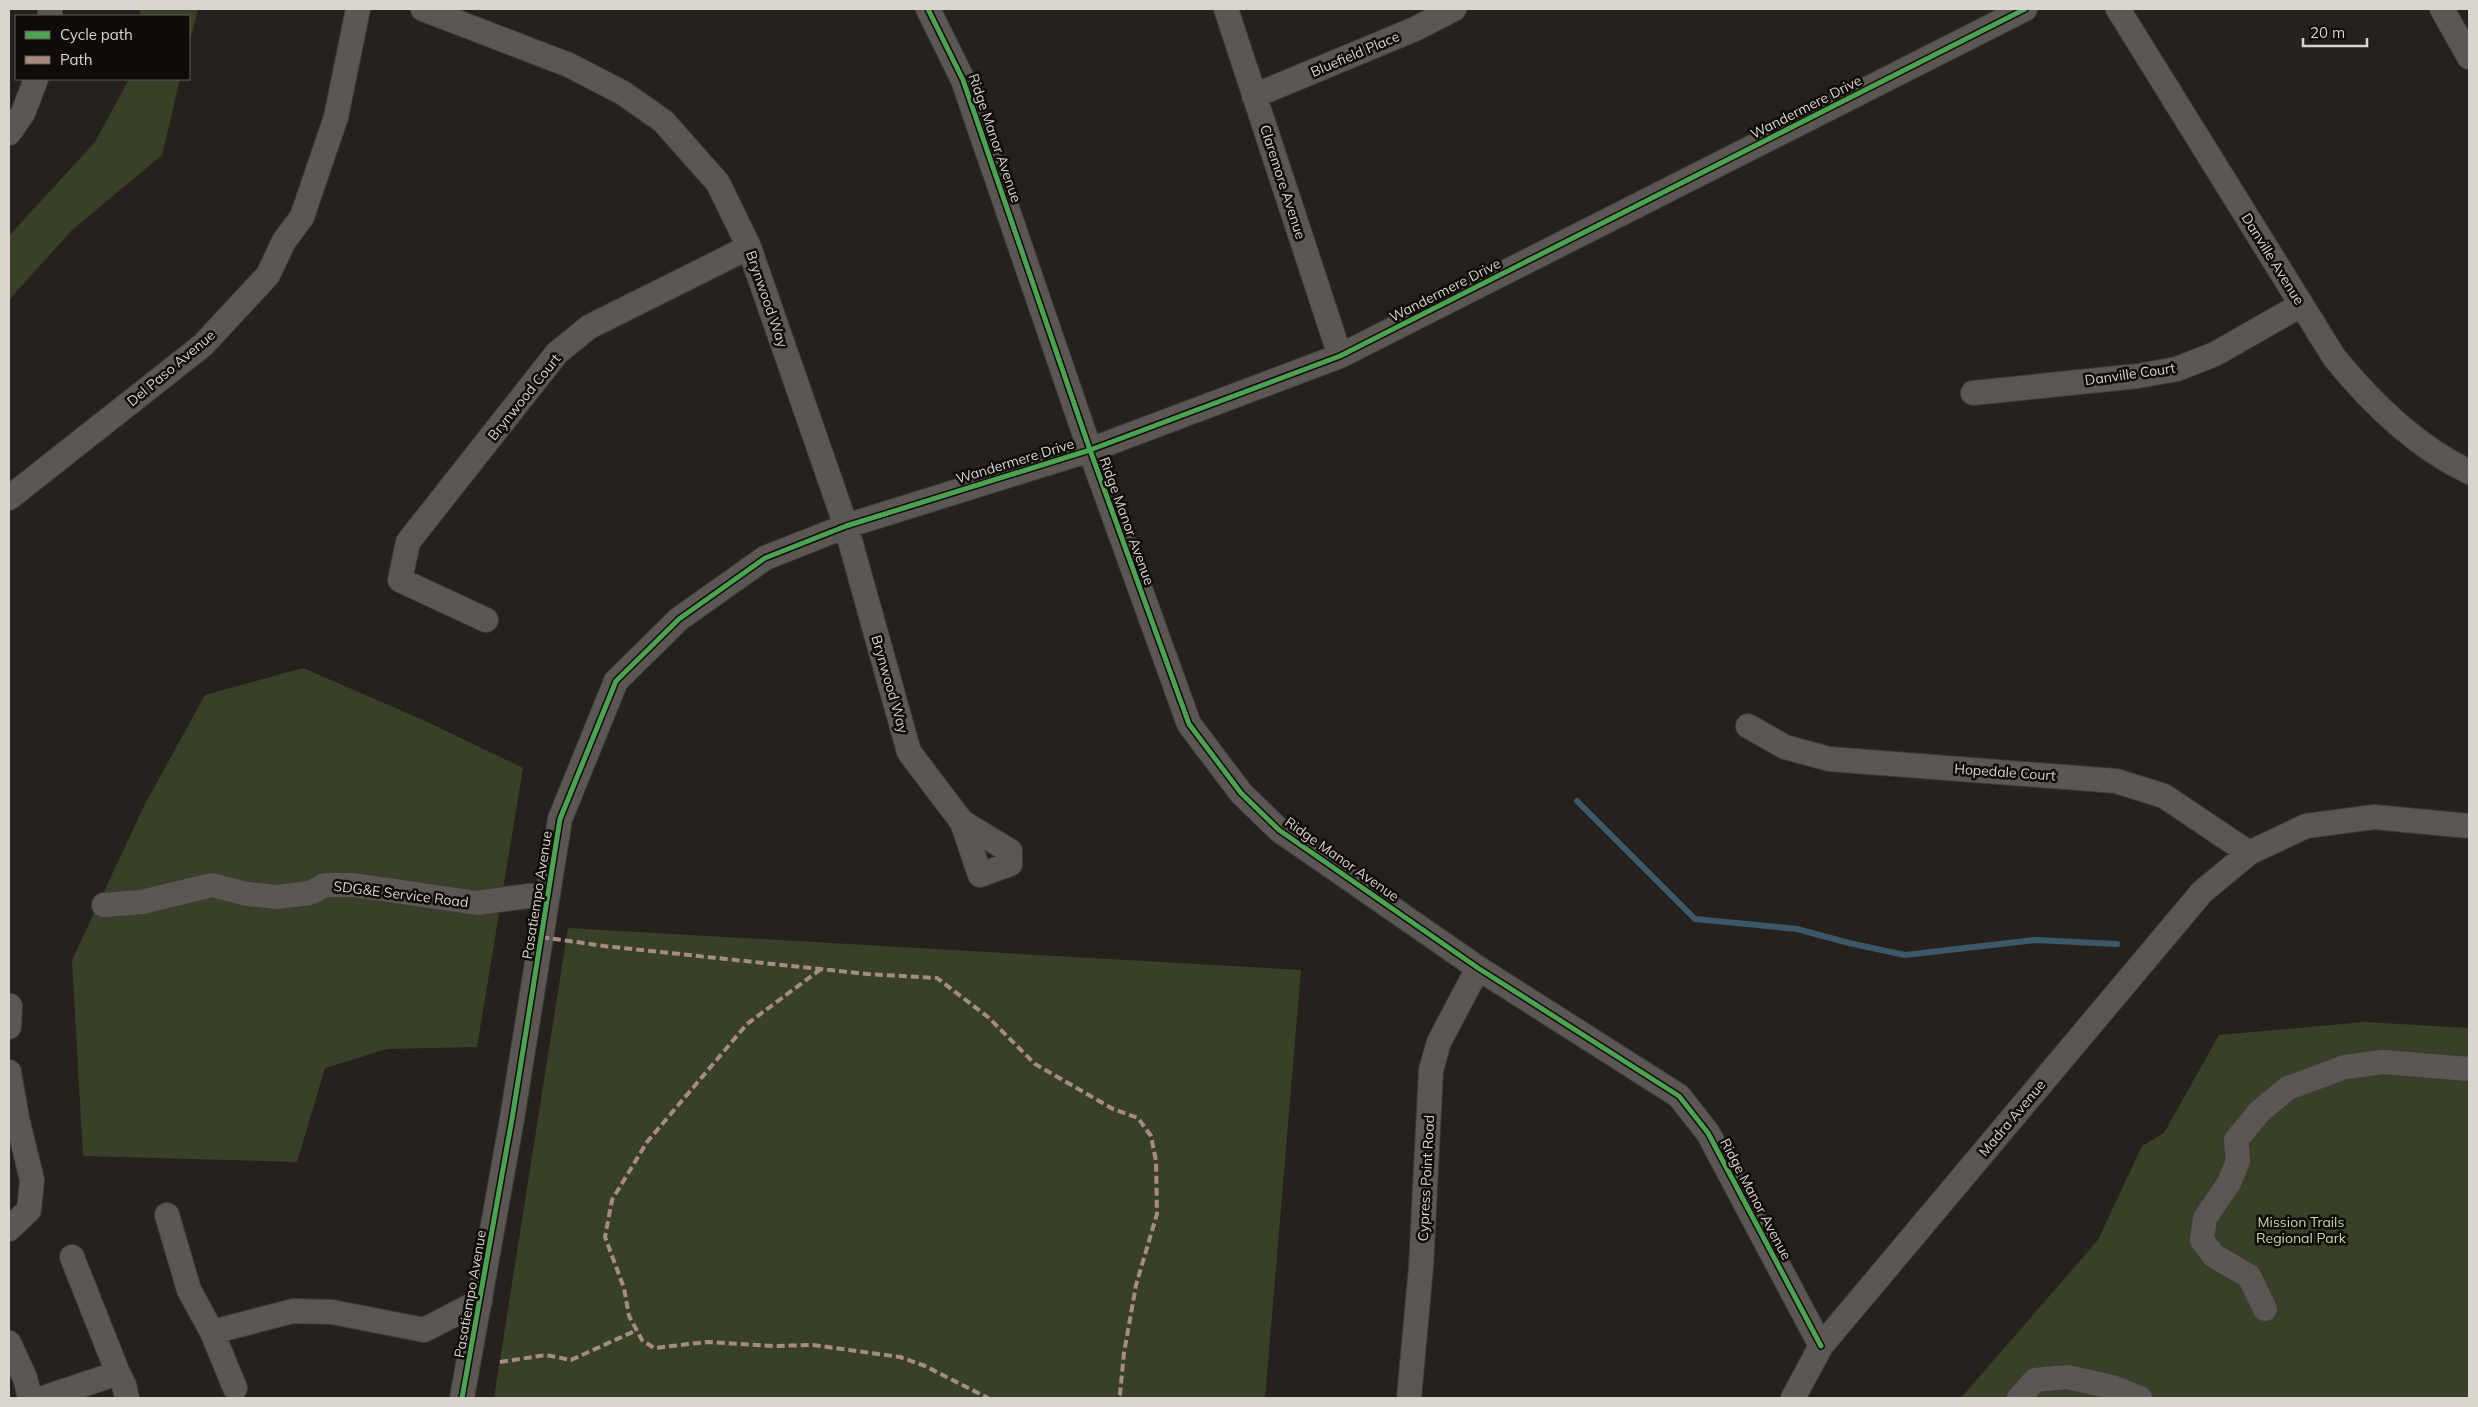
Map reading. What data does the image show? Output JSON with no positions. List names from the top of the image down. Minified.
{"streets":{"street":["Bluefield Place","Wandermere Drive","Ridge Manor Avenue","Claremore Avenue","Danville Avenue","Brynwood Way","Del Paso Avenue","Danville Court","Brynwood Court","Hopedale Court","SDG&E Service Road","Pasatiempo Avenue","Madra Avenue","Cypress Point Road"]},"crossings":[["Bluefield Place","Claremore Avenue"],["Wandermere Drive","Ridge Manor Avenue"],["Wandermere Drive","Claremore Avenue"],["Wandermere Drive","Brynwood Way"],["Wandermere Drive","Pasatiempo Avenue"],["Ridge Manor Avenue","Madra Avenue"],["Ridge Manor Avenue","Cypress Point Road"],["Danville Avenue","Danville Court"],["Brynwood Way","Brynwood Court"],["Brynwood Way","Pasatiempo Avenue"],["Hopedale Court","Madra Avenue"],["SDG&E Service Road","Pasatiempo Avenue"]],"parks":["Mission Trails Regional Park"],"legend":["Cycle path","Path"],"scale_bar":"20 m"}
